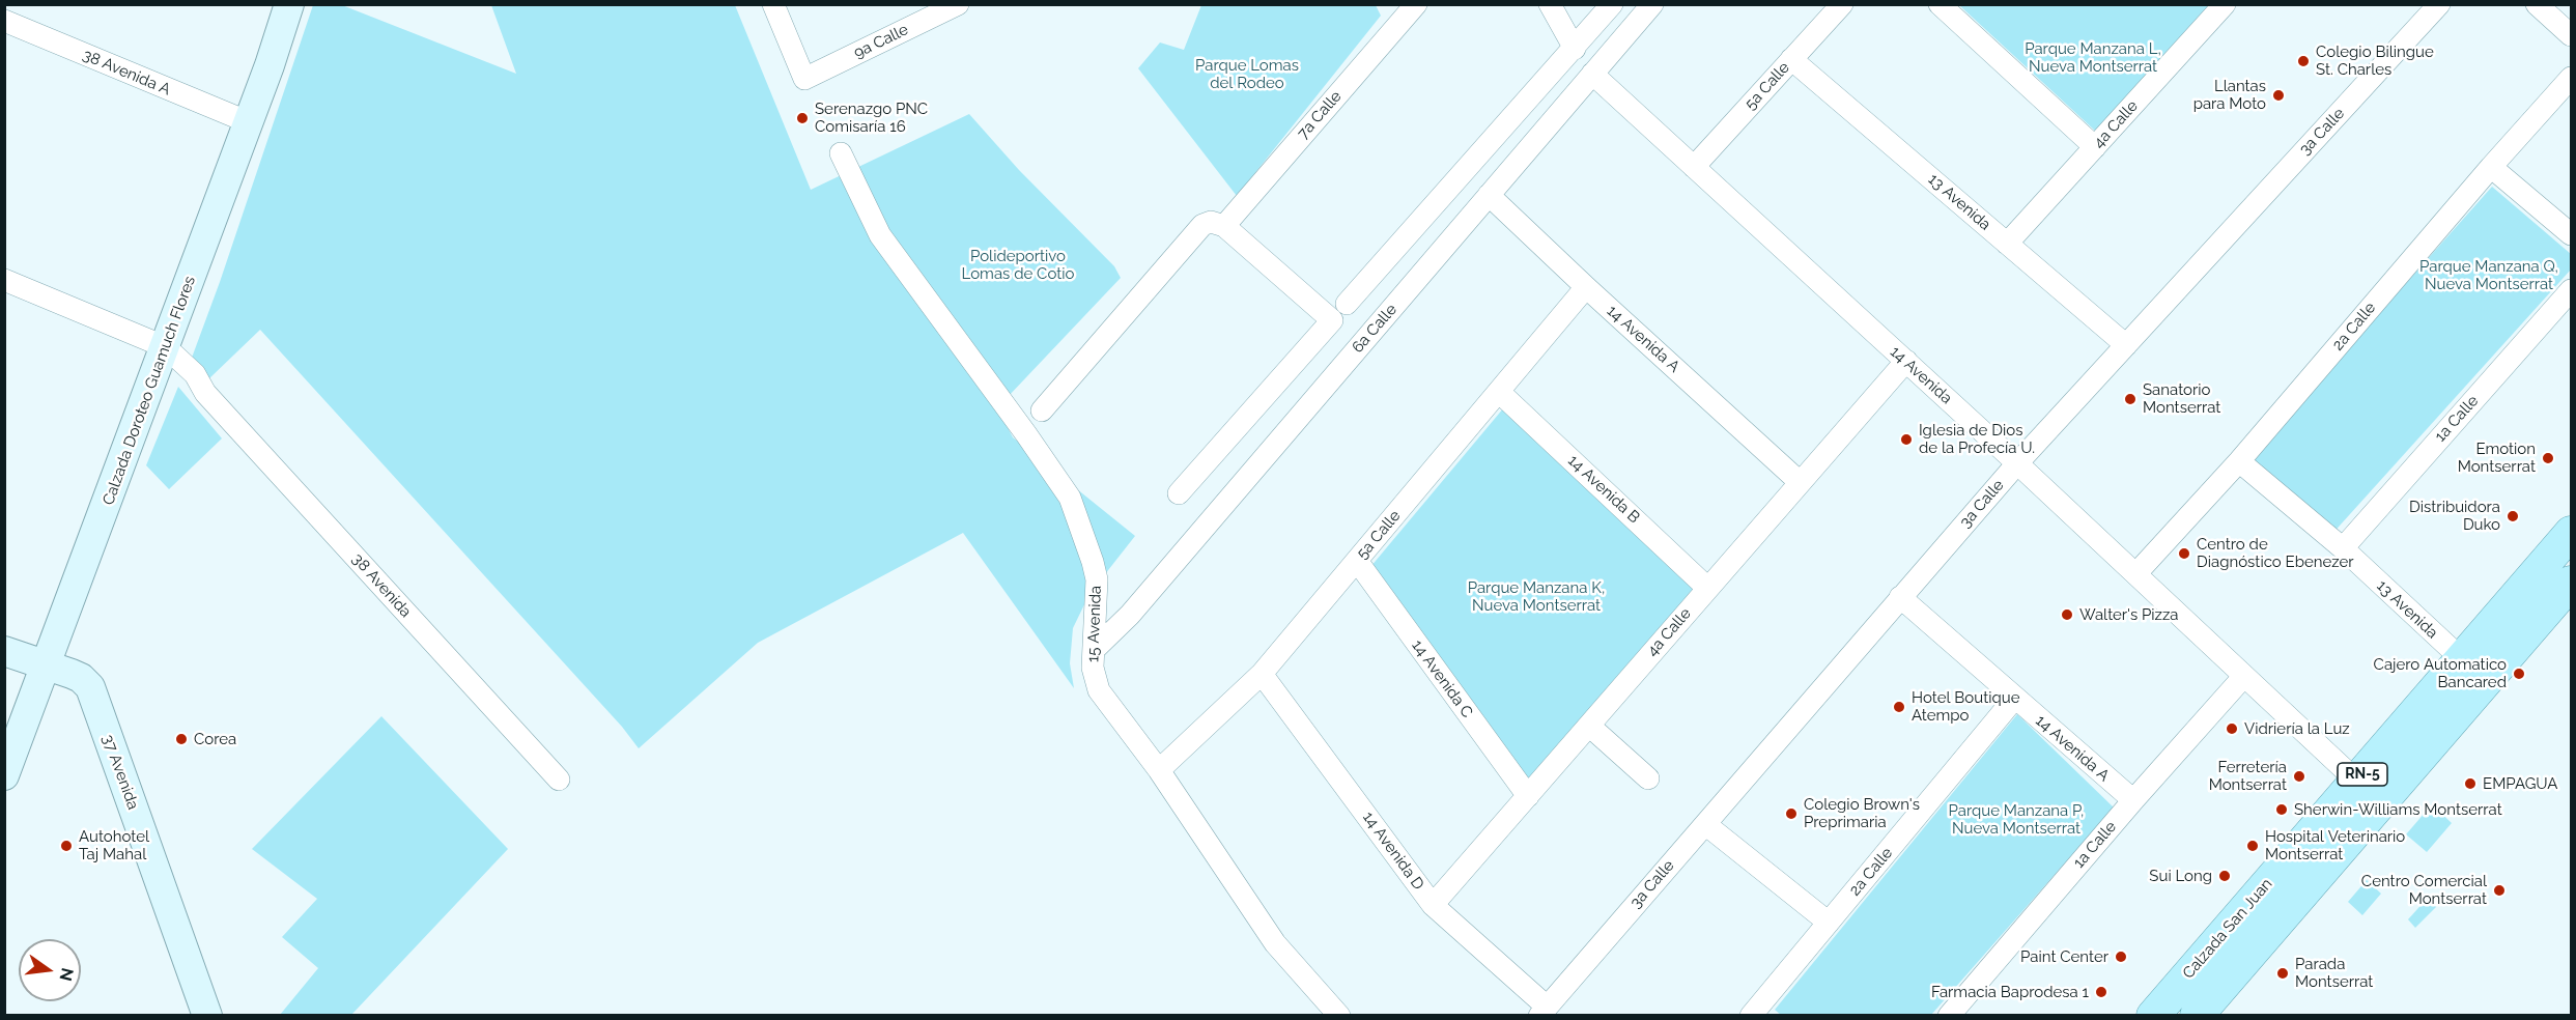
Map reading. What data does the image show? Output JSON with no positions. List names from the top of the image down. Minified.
{"streets":{"main road":["Calzada Doroteo Guamuch Flores","37 Avenida","RN-5","Calzada San Juan"],"street":["9a Calle","38 Avenida A","5a Calle","7a Calle","4a Calle","3a Calle","13 Avenida","2a Calle","6a Calle","14 Avenida A","14 Avenida","1a Calle","14 Avenida B","38 Avenida","15 Avenida","14 Avenida C","14 Avenida D"]},"crossings":[["38 Avenida A","Calzada Doroteo Guamuch Flores"],["5a Calle","13 Avenida"],["5a Calle","14 Avenida A"],["5a Calle","14 Avenida"],["5a Calle","14 Avenida B"],["5a Calle","15 Avenida"],["5a Calle","14 Avenida C"],["5a Calle","14 Avenida D"],["4a Calle","13 Avenida"],["4a Calle","14 Avenida A"],["4a Calle","14 Avenida"],["4a Calle","14 Avenida B"],["4a Calle","14 Avenida C"],["4a Calle","14 Avenida D"],["3a Calle","13 Avenida"],["3a Calle","14 Avenida A"],["3a Calle","14 Avenida"],["3a Calle","14 Avenida D"],["13 Avenida","2a Calle"],["13 Avenida","1a Calle"],["13 Avenida","Calzada San Juan"],["2a Calle","14 Avenida A"],["2a Calle","14 Avenida"],["6a Calle","14 Avenida A"],["6a Calle","14 Avenida"],["6a Calle","15 Avenida"],["14 Avenida A","1a Calle"],["14 Avenida","1a Calle"],["14 Avenida","Calzada San Juan"],["Calzada Doroteo Guamuch Flores","38 Avenida"],["Calzada Doroteo Guamuch Flores","37 Avenida"]],"parks":["Parque Manzana L, Nueva Montserrat","Parque Lomas del Rodeo","Polideportivo Lomas de Cotio","Parque Manzana Q, Nueva Montserrat","Parque Manzana K, Nueva Montserrat","Parque Manzana P, Nueva Montserrat"],"places":["Colegio Bilingue St. Charles","Llantas para Moto","Serenazgo PNC Comisaría 16","Sanatorio Montserrat","Iglesia de Dios de la Profecía U.","Emotion Montserrat","Distribuidora Duko","Centro de Diagnóstico Ebenezer","Walter's Pizza","Cajero Automatico Bancared","Hotel Boutique Atempo","Vidriería la Luz","Corea","Ferretería Montserrat","EMPAGUA","Sherwin-Williams Montserrat","Colegio Brown's Preprimaria","Autohotel Taj Mahal","Hospital Veterinario Montserrat","Sui Long","Centro Comercial Montserrat","Paint Center","Parada Montserrat","Farmacia Baprodesa 1"],"north":"right"}
